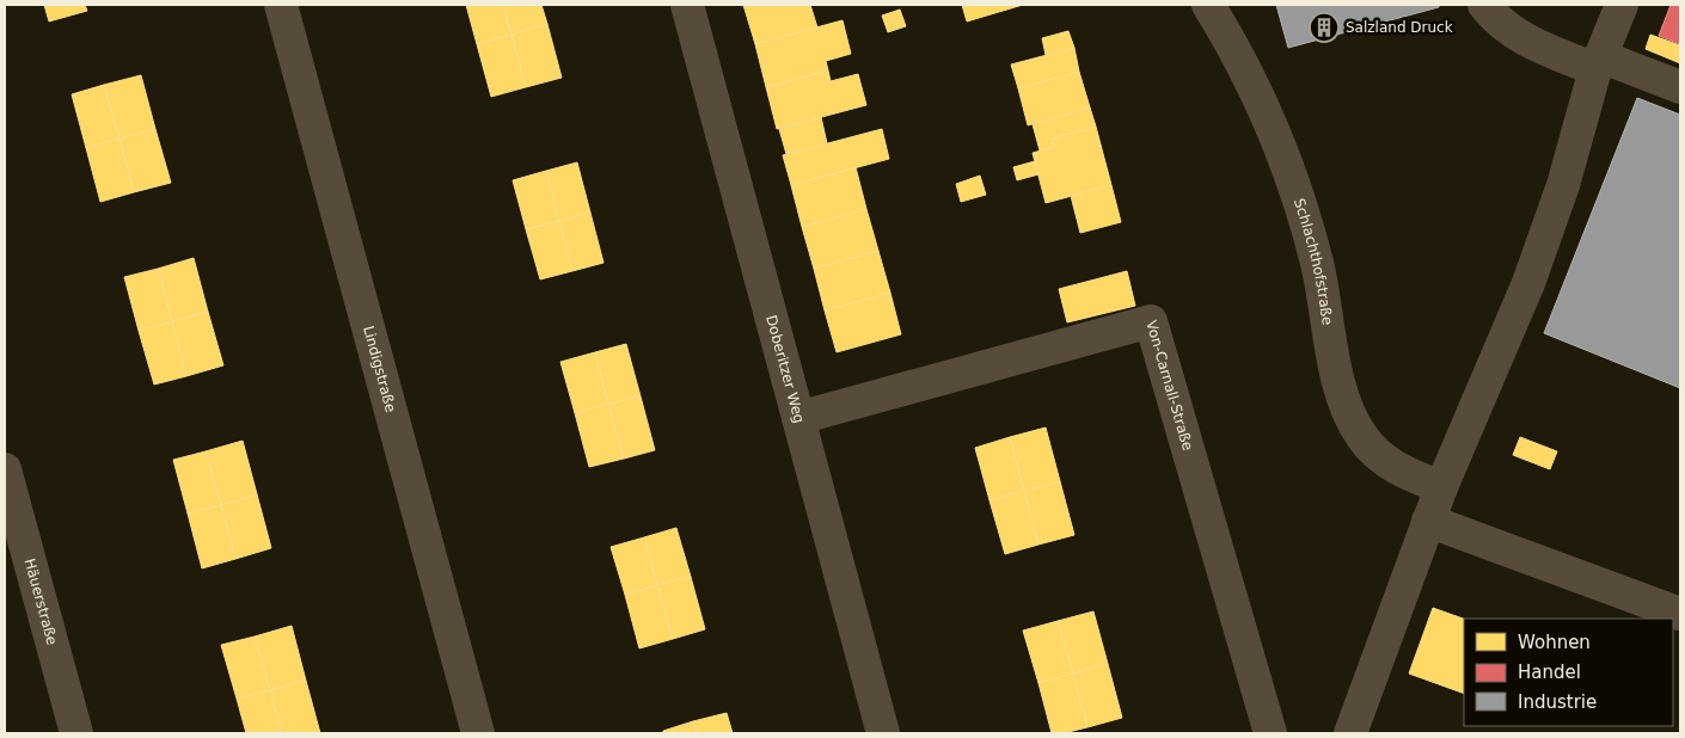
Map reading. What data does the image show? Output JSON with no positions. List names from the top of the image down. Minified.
{"streets":{"street":["Schlachthofstraße","Lindigstraße","Doberitzer Weg","Von-Carnall-Straße","Häuerstraße"]},"crossings":[["Doberitzer Weg","Von-Carnall-Straße"]],"places":{"building":["Salzland Druck"]},"legend":["Wohnen","Handel","Industrie"]}
